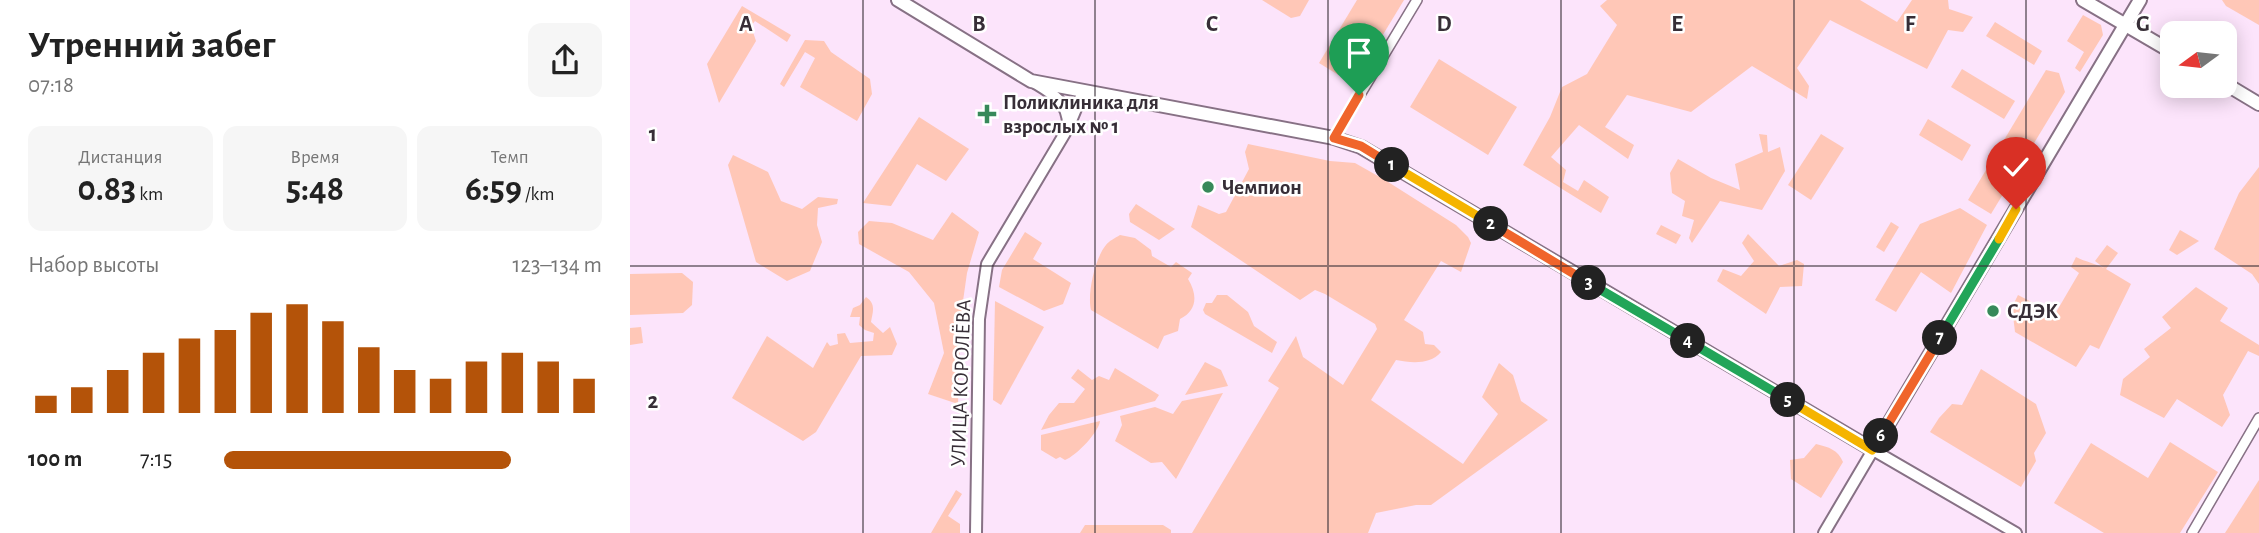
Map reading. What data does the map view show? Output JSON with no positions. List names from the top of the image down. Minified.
{"streets":{"street":["УЛИЦА КОРОЛЁВА"]},"places":{"health":["Поликлиника для взрослых № 1"],"other":["Чемпион","СДЭК"]},"north":"left","page":{"heading":["Утренний забег","07:18"],"stats":[["Дистанция","0.83 km"],["Время","5:48"],["Темп","6:59 /km"]],"pins":["1","2","3","7","4","5","6"],"chart":["Набор высоты","123–134 m"],"list":[{"name":"100 m","note":"7:15"}]},"grid":{"columns":["A","B","C","D","E","F","G"],"rows":["1","2"]}}
